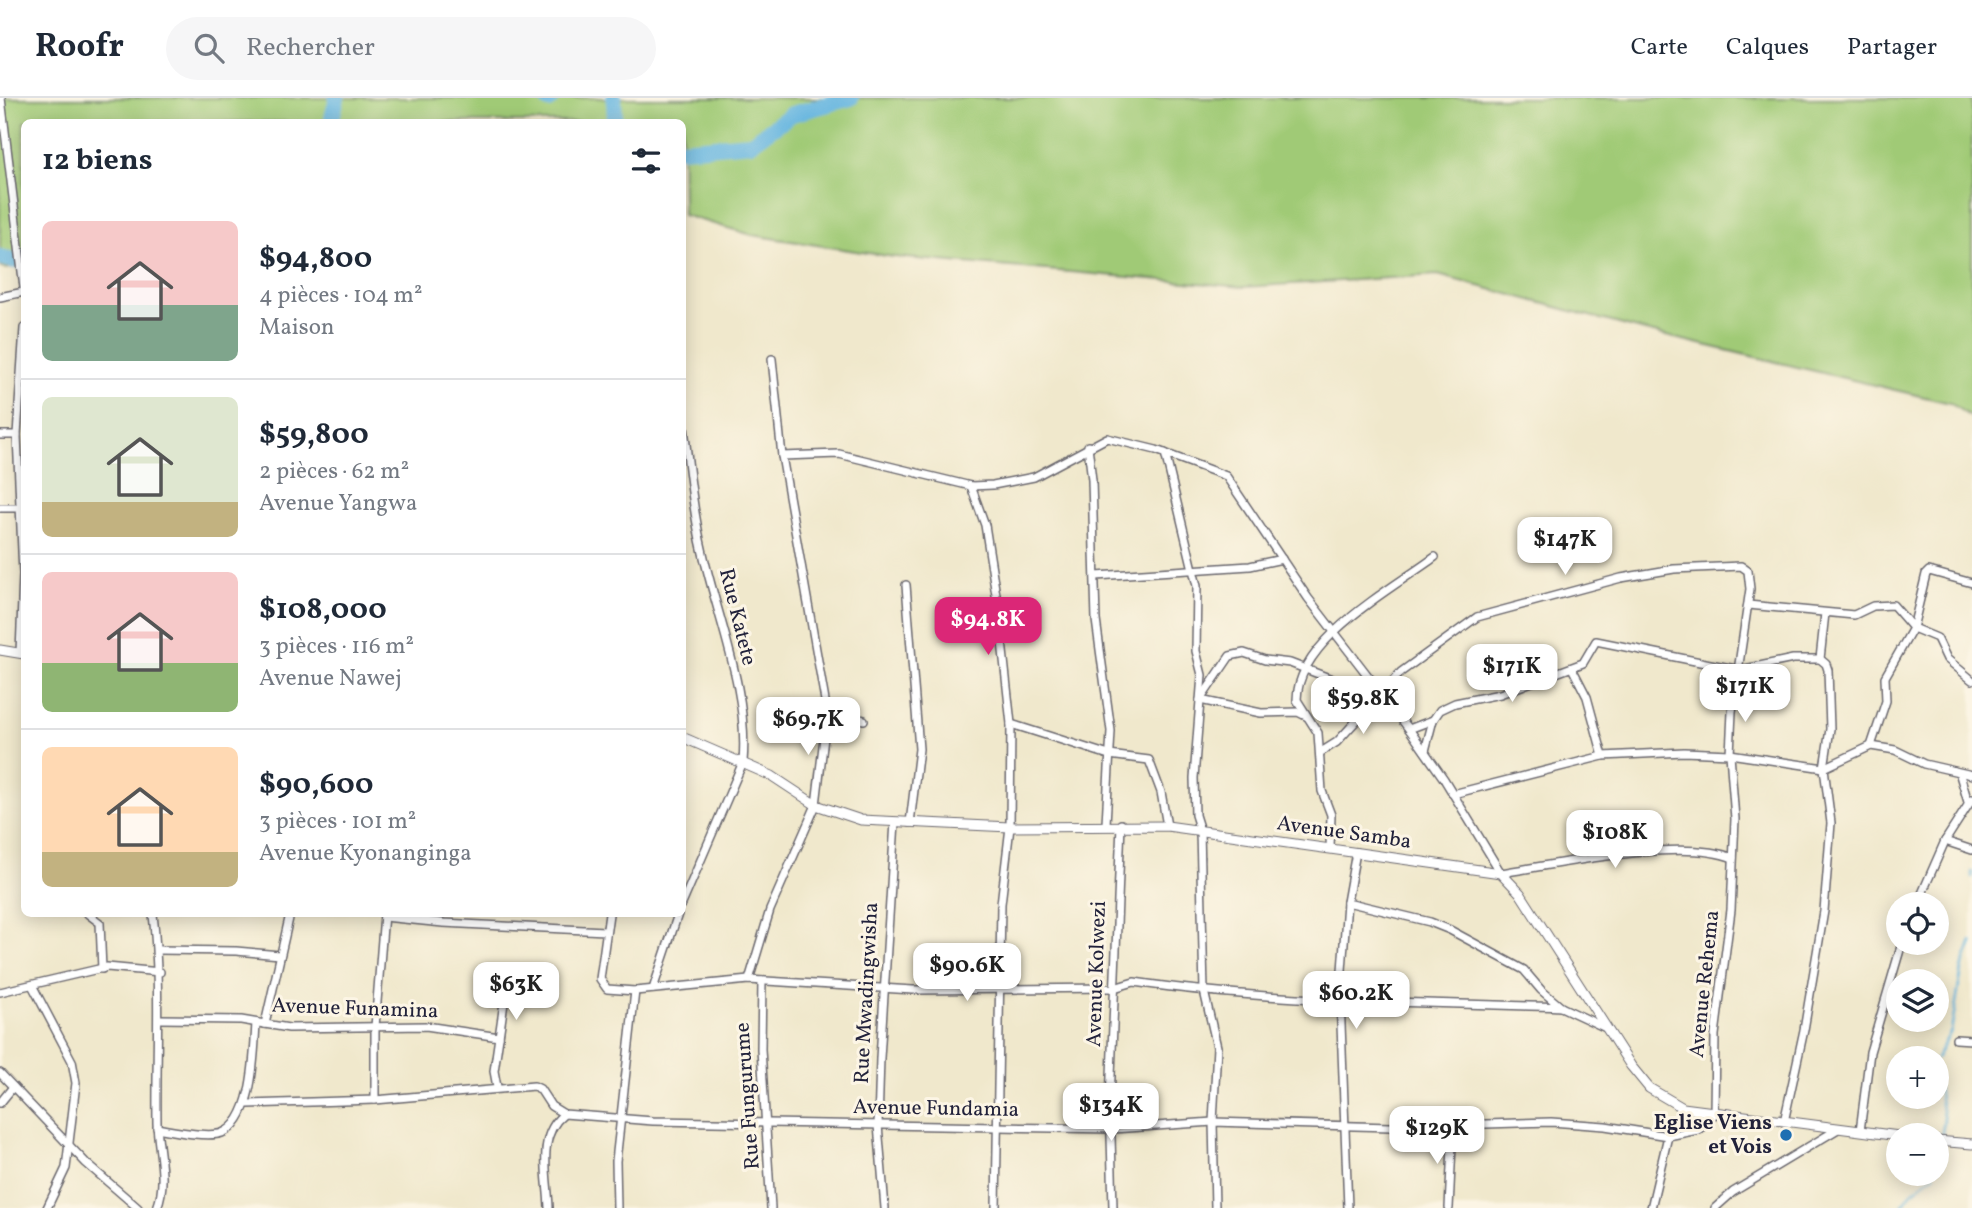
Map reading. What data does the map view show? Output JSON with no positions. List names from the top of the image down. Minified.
{"streets":{"street":["Rue Katete","Avenue Samba","Avenue Kolwezi","Avenue Rehema","Rue Mwadingwisha","Avenue Funamina","Rue Fungurume","Avenue Fundamia"]},"crossings":[["Rue Katete","Avenue Samba"],["Avenue Samba","Avenue Kolwezi"],["Avenue Samba","Rue Mwadingwisha"],["Avenue Kolwezi","Avenue Fundamia"],["Avenue Rehema","Avenue Fundamia"],["Rue Mwadingwisha","Avenue Fundamia"],["Rue Fungurume","Avenue Fundamia"]],"places":["Eglise Viens et Vois"],"page":{"header":"Roofr","search":"Rechercher","nav":["Carte","Calques","Partager"],"heading":"12 biens","list":[{"name":"$94,800","note":"4 pièces · 104 m² · Maison"},{"name":"$59,800","note":"2 pièces · 62 m² · Avenue Yangwa"},{"name":"$108,000","note":"3 pièces · 116 m² · Avenue Nawej"},{"name":"$90,600","note":"3 pièces · 101 m² · Avenue Kyonanginga"}],"price":["$147K","$94.8K","$171K","$171K","$59.8K","$69.7K","$108K","$90.6K","$63K","$60.2K","$134K","$129K"],"map_buttons":["+","−"]}}
